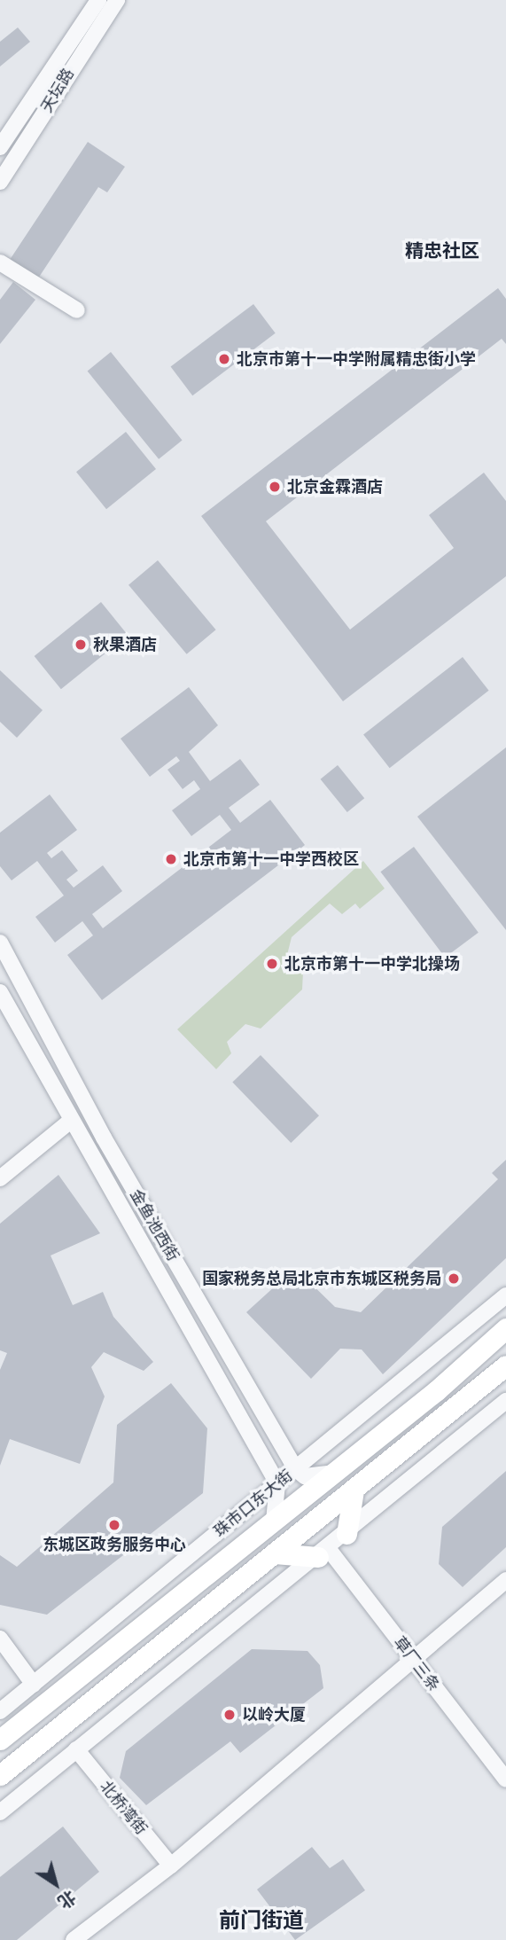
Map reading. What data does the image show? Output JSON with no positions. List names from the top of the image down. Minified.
{"streets":{"main road":["珠市口东大街"],"street":["天坛路","金鱼池西街","草厂三条","北桥湾街"]},"crossings":[["金鱼池西街","珠市口东大街"]],"districts":["精忠社区","前门街道"],"places":["北京市第十一中学附属精忠街小学","北京金霖酒店","秋果酒店","北京市第十一中学西校区","北京市第十一中学北操场","国家税务总局北京市东城区税务局","东城区政务服务中心","以岭大厦"],"north":"bottom right"}
